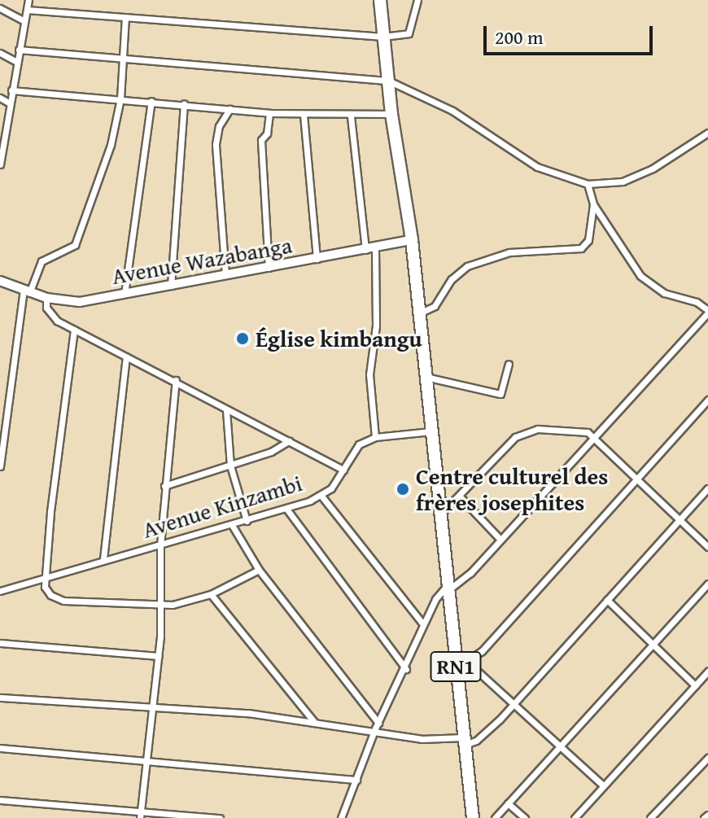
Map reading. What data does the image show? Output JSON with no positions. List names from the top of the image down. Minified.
{"streets":{"highway":["RN1"],"main road":["Avenue Wazabanga"],"street":["Avenue Kinzambi"]},"crossings":[["Avenue Wazabanga","RN1"]],"places":["Église kimbangu","Centre culturel des frères josephites"],"scale_bar":"200 m"}
